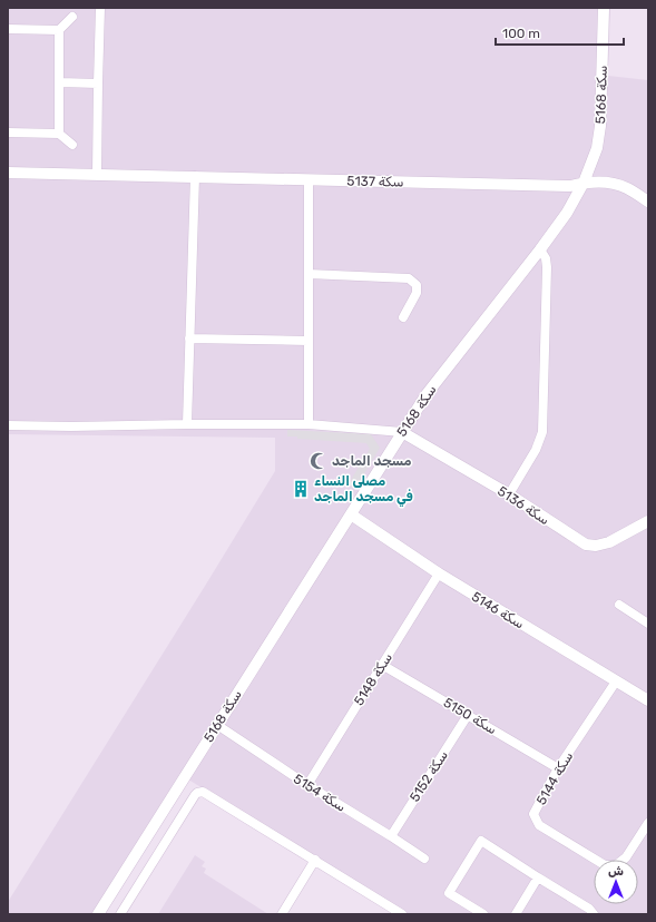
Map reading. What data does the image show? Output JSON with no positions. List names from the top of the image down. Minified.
{"streets":{"street":["سكة 5168","سكة 5137","سكة 5136","سكة 5146","سكة 5148","سكة 5150","سكة 5152","سكة 5144","سكة 5154"]},"crossings":[["سكة 5168","سكة 5137"],["سكة 5168","سكة 5136"],["سكة 5168","سكة 5146"],["سكة 5168","سكة 5154"],["سكة 5146","سكة 5148"],["سكة 5146","سكة 5144"],["سكة 5148","سكة 5150"],["سكة 5148","سكة 5154"],["سكة 5150","سكة 5152"],["سكة 5150","سكة 5144"],["سكة 5152","سكة 5154"]],"places":{"mosque":["مسجد الماجد"],"building":["مصلى النساء في مسجد الماجد"]},"scale_bar":"100 m","north":"top"}
